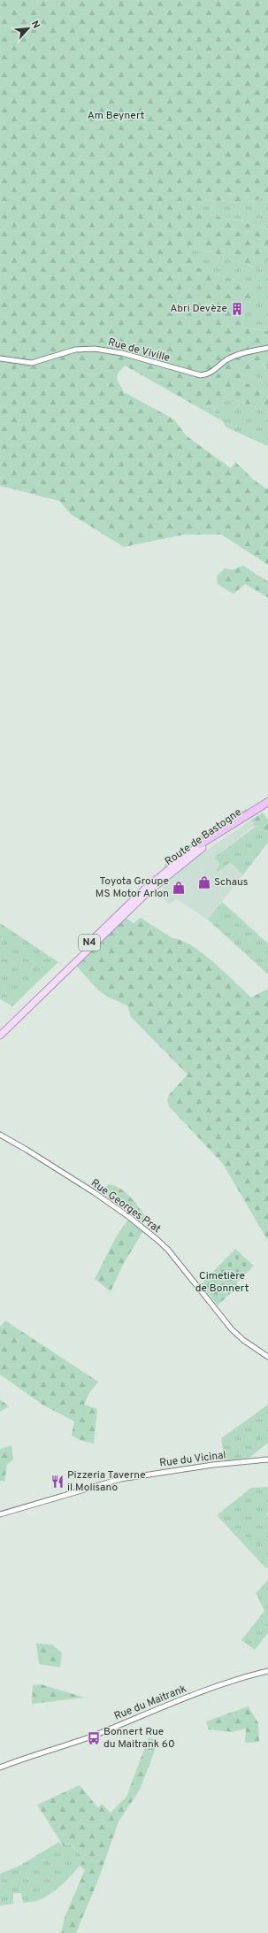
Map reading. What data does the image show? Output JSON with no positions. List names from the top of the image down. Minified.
{"streets":{"highway":["Route de Bastogne","N4"],"street":["Rue de Viville","Rue Georges Prat","Rue du Vicinal","Rue du Maitrank"]},"parks":["Am Beynert","Cimetière de Bonnert"],"places":{"building":["Abri Devèze"],"shop":["Schaus","Toyota Groupe MS Motor Arlon"],"restaurant":["Pizzeria Taverne il Molisano"],"bus stop":["Bonnert Rue du Maitrank 60"]},"north":"top right"}
